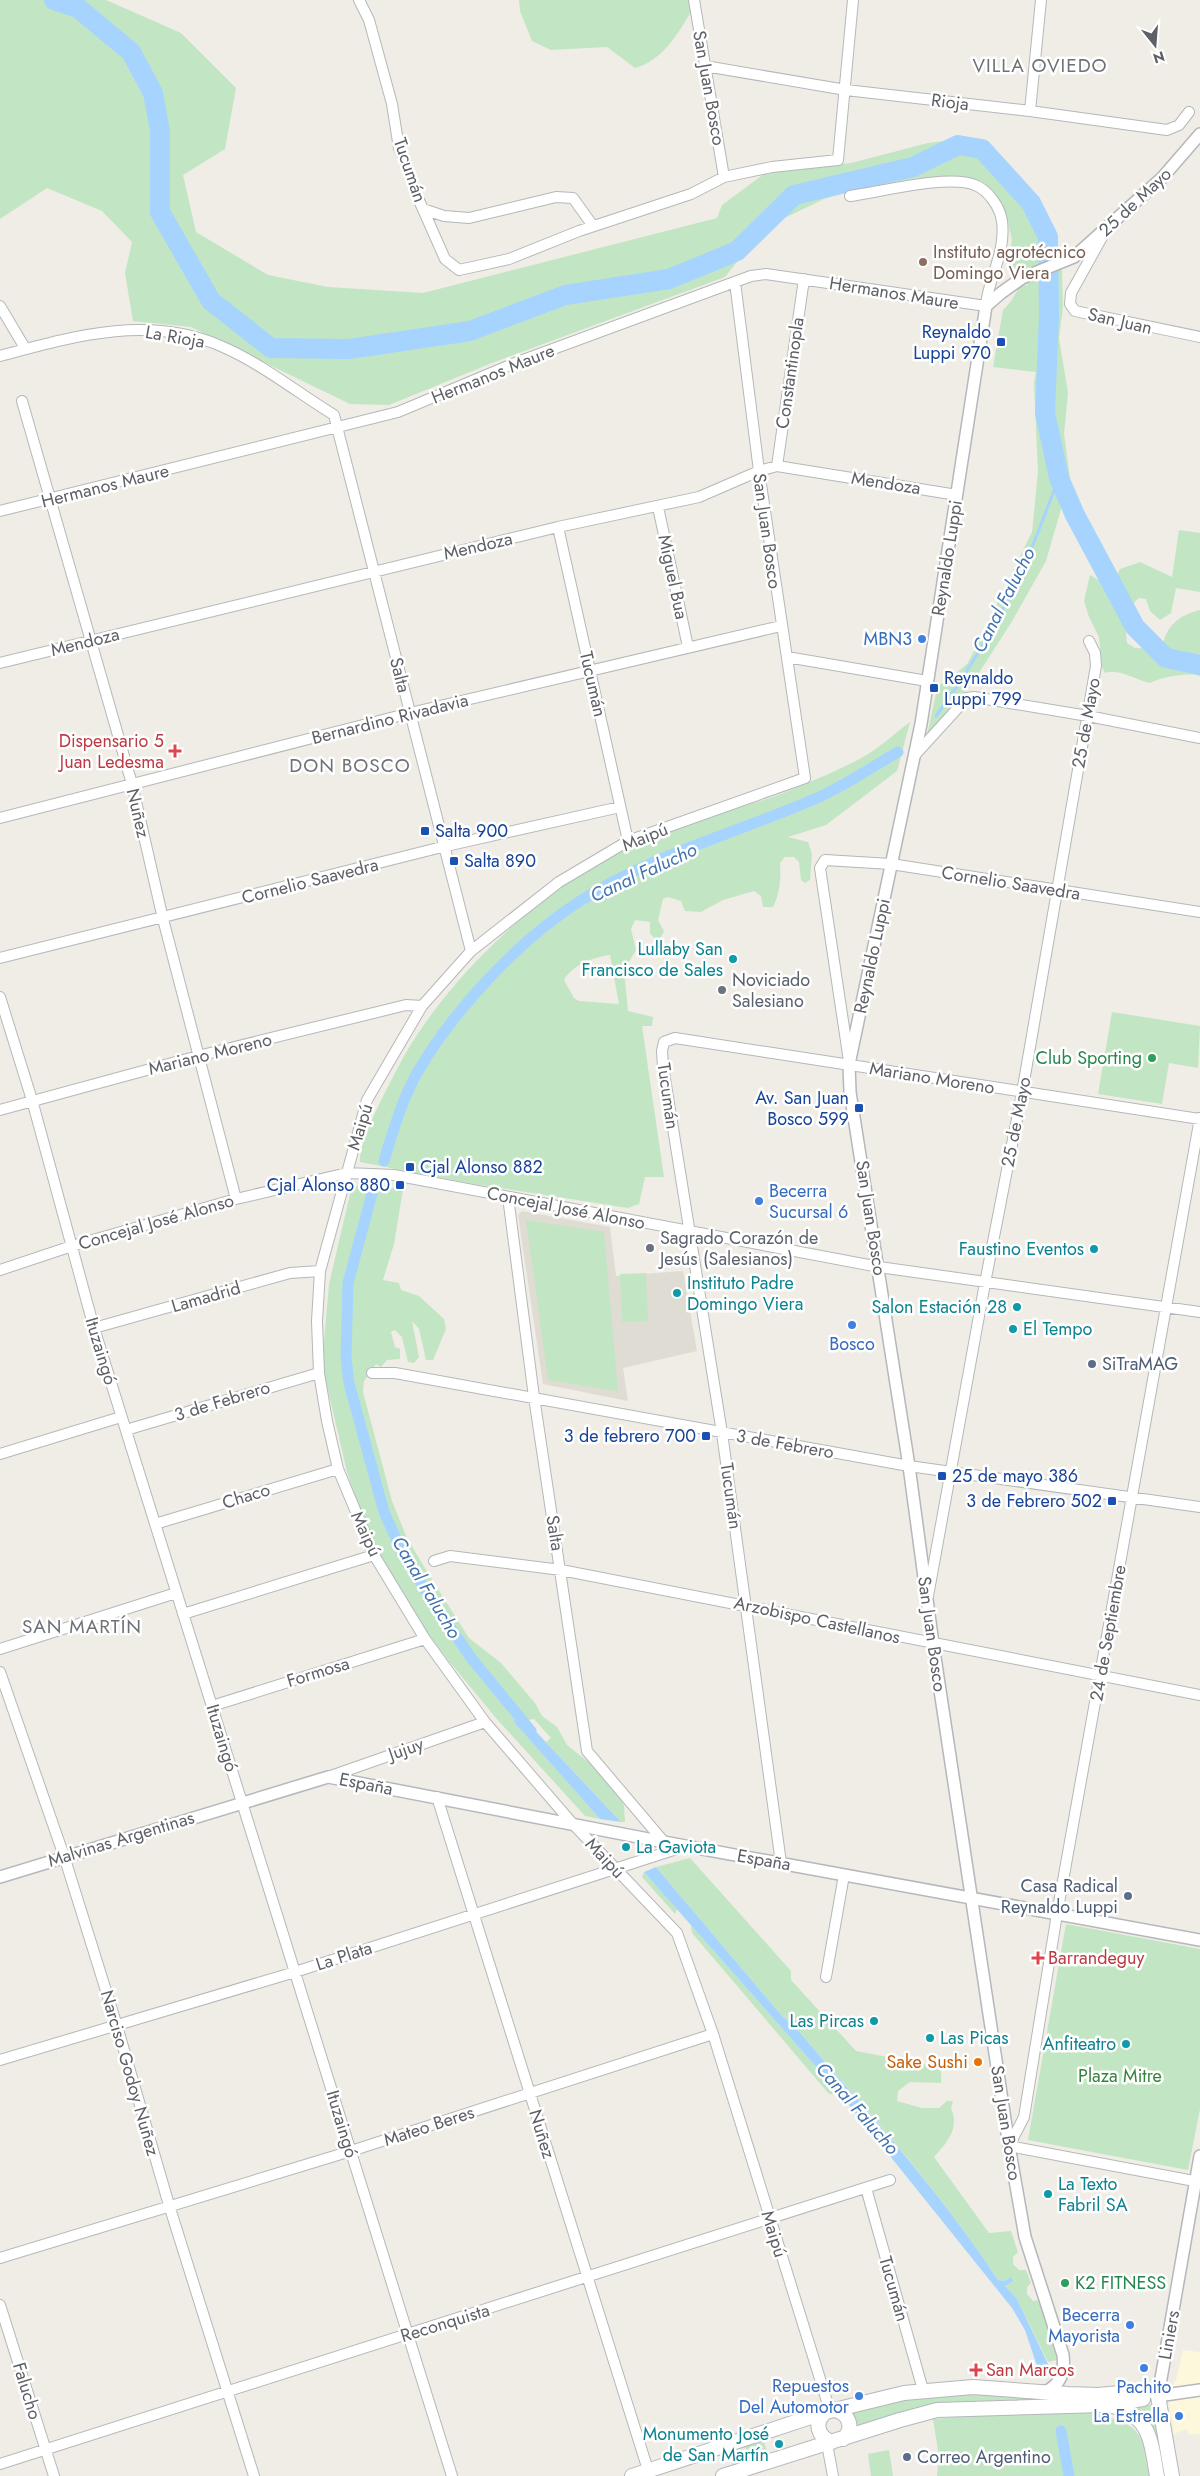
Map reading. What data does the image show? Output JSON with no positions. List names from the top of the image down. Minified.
{"streets":{"street":["San Juan Bosco","Rioja","Tucumán","25 de Mayo","Hermanos Maure","San Juan","La Rioja","Constantinopla","Mendoza","Reynaldo Luppi","Miguel Bua","Salta","Bernardino Rivadavia","Nuñez","Maipú","Cornelio Saavedra","Mariano Moreno","Concejal José Alonso","Lamadrid","Ituzaingó","3 de Febrero","Chaco","Arzobispo Castellanos","24 de Septiembre","Formosa","Jujuy","España","Malvinas Argentinas","La Plata","Narciso Godoy Nuñez","Mateo Beres","Reconquista","Liniers","Falucho"]},"crossings":[["San Juan Bosco","Rioja"],["San Juan Bosco","25 de Mayo"],["San Juan Bosco","Hermanos Maure"],["San Juan Bosco","Mendoza"],["San Juan Bosco","Reynaldo Luppi"],["San Juan Bosco","Bernardino Rivadavia"],["San Juan Bosco","Maipú"],["San Juan Bosco","Cornelio Saavedra"],["San Juan Bosco","Mariano Moreno"],["San Juan Bosco","Concejal José Alonso"],["San Juan Bosco","3 de Febrero"],["San Juan Bosco","Arzobispo Castellanos"],["San Juan Bosco","24 de Septiembre"],["San Juan Bosco","España"],["Tucumán","Mendoza"],["Tucumán","Bernardino Rivadavia"],["Tucumán","Maipú"],["Tucumán","Cornelio Saavedra"],["Tucumán","Mariano Moreno"],["Tucumán","Concejal José Alonso"],["Tucumán","3 de Febrero"],["Tucumán","Arzobispo Castellanos"],["Tucumán","España"],["Tucumán","Reconquista"],["25 de Mayo","Hermanos Maure"],["25 de Mayo","San Juan"],["25 de Mayo","Reynaldo Luppi"],["25 de Mayo","Cornelio Saavedra"],["25 de Mayo","Mariano Moreno"],["25 de Mayo","Concejal José Alonso"],["25 de Mayo","3 de Febrero"],["Hermanos Maure","La Rioja"],["Hermanos Maure","Constantinopla"],["Hermanos Maure","Reynaldo Luppi"],["Hermanos Maure","Salta"],["Hermanos Maure","Nuñez"],["Constantinopla","Mendoza"],["Mendoza","Reynaldo Luppi"],["Mendoza","Miguel Bua"],["Mendoza","Salta"],["Mendoza","Nuñez"],["Reynaldo Luppi","Cornelio Saavedra"],["Reynaldo Luppi","Mariano Moreno"],["Miguel Bua","Bernardino Rivadavia"],["Salta","Bernardino Rivadavia"],["Salta","Maipú"],["Salta","Cornelio Saavedra"],["Salta","Concejal José Alonso"],["Salta","3 de Febrero"],["Salta","Arzobispo Castellanos"],["Salta","España"],["Bernardino Rivadavia","Nuñez"],["Nuñez","Cornelio Saavedra"],["Nuñez","Mariano Moreno"],["Nuñez","Concejal José Alonso"],["Nuñez","España"],["Nuñez","La Plata"],["Nuñez","Mateo Beres"],["Nuñez","Reconquista"],["Maipú","Mariano Moreno"],["Maipú","Concejal José Alonso"],["Maipú","Lamadrid"],["Maipú","3 de Febrero"],["Maipú","Chaco"],["Maipú","Formosa"],["Maipú","Jujuy"],["Maipú","España"],["Maipú","La Plata"],["Maipú","Mateo Beres"],["Maipú","Reconquista"],["Mariano Moreno","Ituzaingó"],["Mariano Moreno","24 de Septiembre"],["Concejal José Alonso","Ituzaingó"],["Concejal José Alonso","24 de Septiembre"],["Lamadrid","Ituzaingó"],["Ituzaingó","3 de Febrero"],["Ituzaingó","Chaco"],["Ituzaingó","Formosa"],["Ituzaingó","Jujuy"],["Ituzaingó","Malvinas Argentinas"],["Ituzaingó","La Plata"],["Ituzaingó","Mateo Beres"],["Ituzaingó","Reconquista"],["3 de Febrero","24 de Septiembre"],["Arzobispo Castellanos","24 de Septiembre"],["24 de Septiembre","España"],["Jujuy","España"],["Jujuy","Malvinas Argentinas"],["España","La Plata"],["Malvinas Argentinas","Narciso Godoy Nuñez"],["La Plata","Narciso Godoy Nuñez"],["Narciso Godoy Nuñez","Mateo Beres"],["Narciso Godoy Nuñez","Reconquista"],["Reconquista","Falucho"]],"districts":["VILLA OVIEDO","DON BOSCO","SAN MARTÍN"],"water":["Canal Falucho"],"parks":["Plaza Mitre"],"places":{"other":["Instituto agrotécnico Domingo Viera","MBN3","Lullaby San Francisco de Sales","Noviciado Salesiano","Club Sporting","Becerra Sucursal 6","Sagrado Corazón de Jesús (Salesianos)","Faustino Eventos","Instituto Padre Domingo Viera","Salon Estación 28","Bosco","El Tempo","SiTraMAG","La Gaviota","Casa Radical Reynaldo Luppi","Las Pircas","Las Picas","Anfiteatro","Sake Sushi","La Texto Fabril SA","K2 FITNESS","Becerra Mayorista","Pachito","Repuestos Del Automotor","La Estrella","Monumento José de San Martín","Correo Argentino"],"transit":["Reynaldo Luppi 970","Reynaldo Luppi 799","Salta 900","Salta 890","Av. San Juan Bosco 599","Cjal Alonso 882","Cjal Alonso 880","3 de febrero 700","25 de mayo 386","3 de Febrero 502"],"health":["Dispensario 5 Juan Ledesma","Barrandeguy","San Marcos"]},"north":"bottom"}
